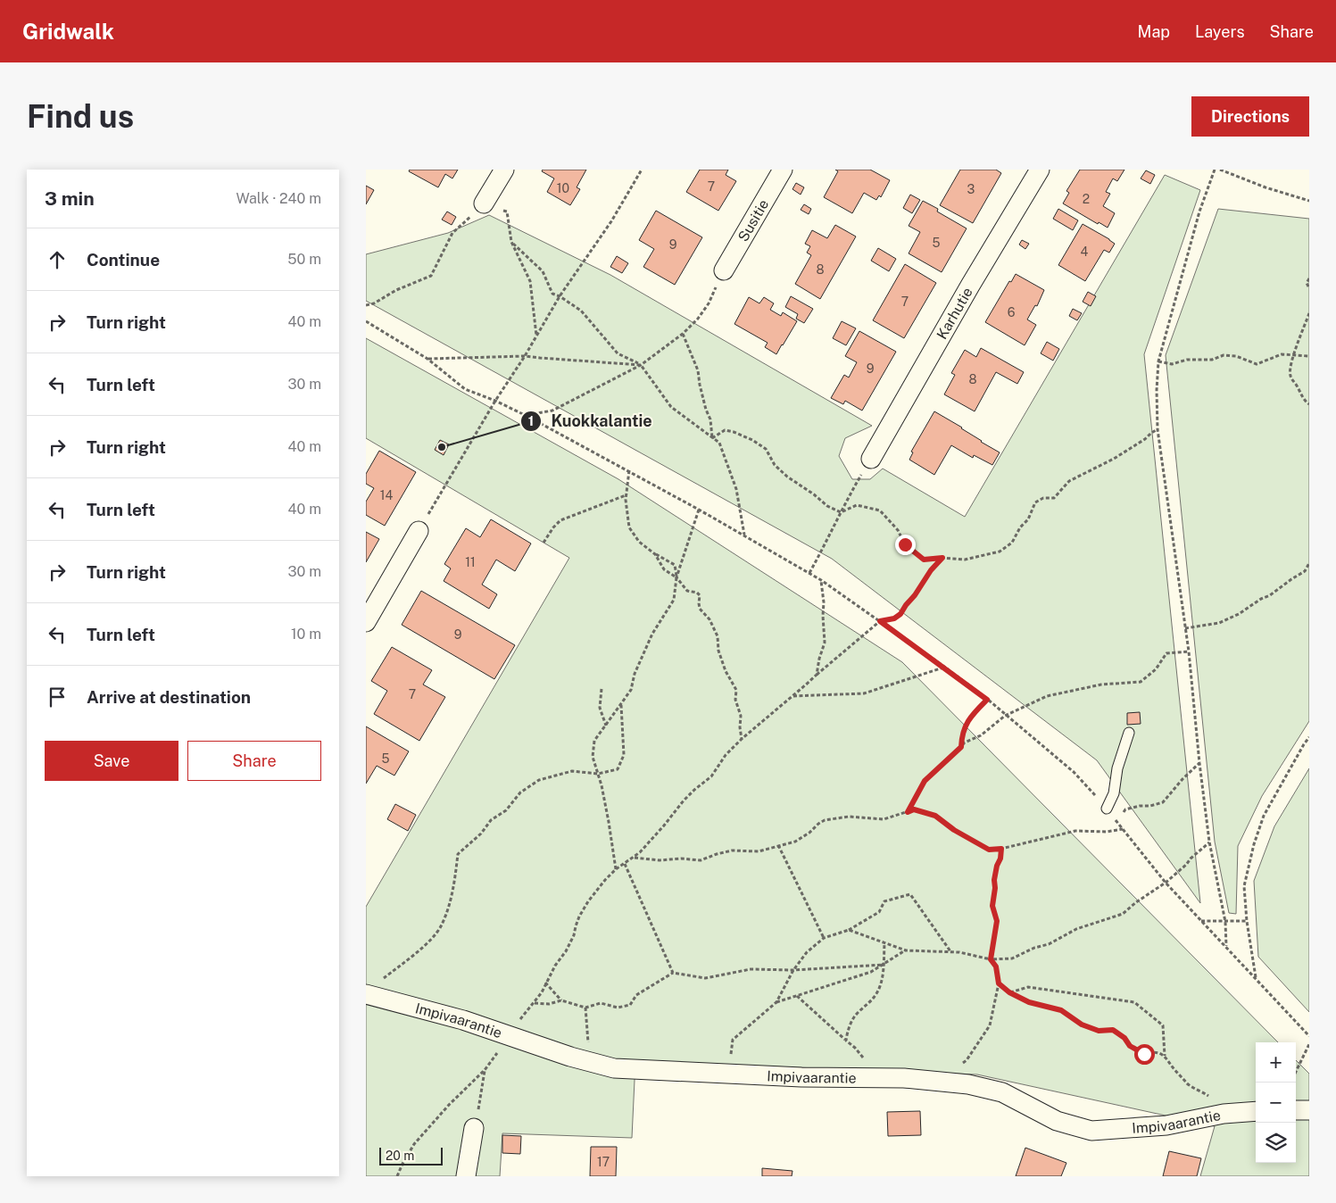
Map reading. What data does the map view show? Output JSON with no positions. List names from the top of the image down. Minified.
{"streets":{"street":["Susitie","Karhutie","Impivaarantie"]},"places":["Kuokkalantie"],"house_numbers":["7","10","3","2","5","9","4","8","7","6","9","8","14","11","9","7","5","17"],"scale_bar":"20 m","page":{"header":"Gridwalk","nav":["Map","Layers","Share"],"buttons":["Directions",["Save","Share"]],"title":"Find us","heading":["3 min","Walk · 240 m"],"list":[["Continue","50 m"],["Turn right","40 m"],["Turn left","30 m"],["Turn right","40 m"],["Turn left","40 m"],["Turn right","30 m"],["Turn left","10 m"],"Arrive at destination"],"map_buttons":["+","−"],"scale":"20 m"}}
